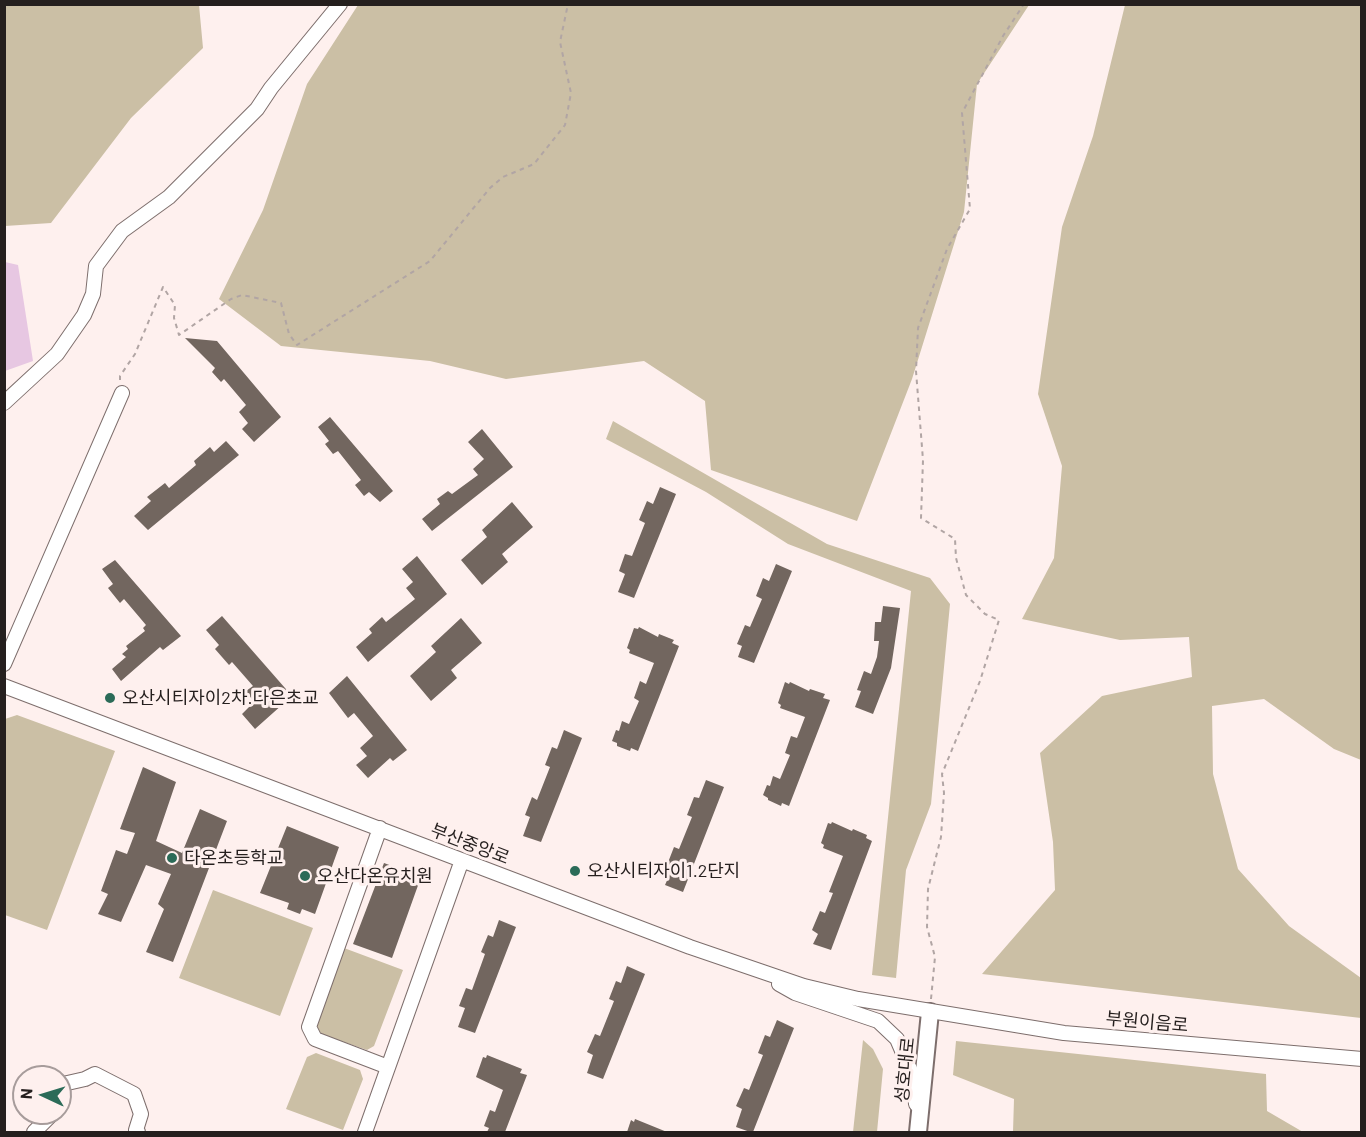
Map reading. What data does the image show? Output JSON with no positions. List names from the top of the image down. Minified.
{"streets":{"main road":["성호대로"],"street":["부산중앙로","부원이음로"]},"crossings":[["부산중앙로","부원이음로"],["부산중앙로","성호대로"],["부원이음로","성호대로"]],"places":["오산시티자이2차.다은초교","다온초등학교","오산시티자이1.2단지","오산다온유치원"],"north":"left"}
